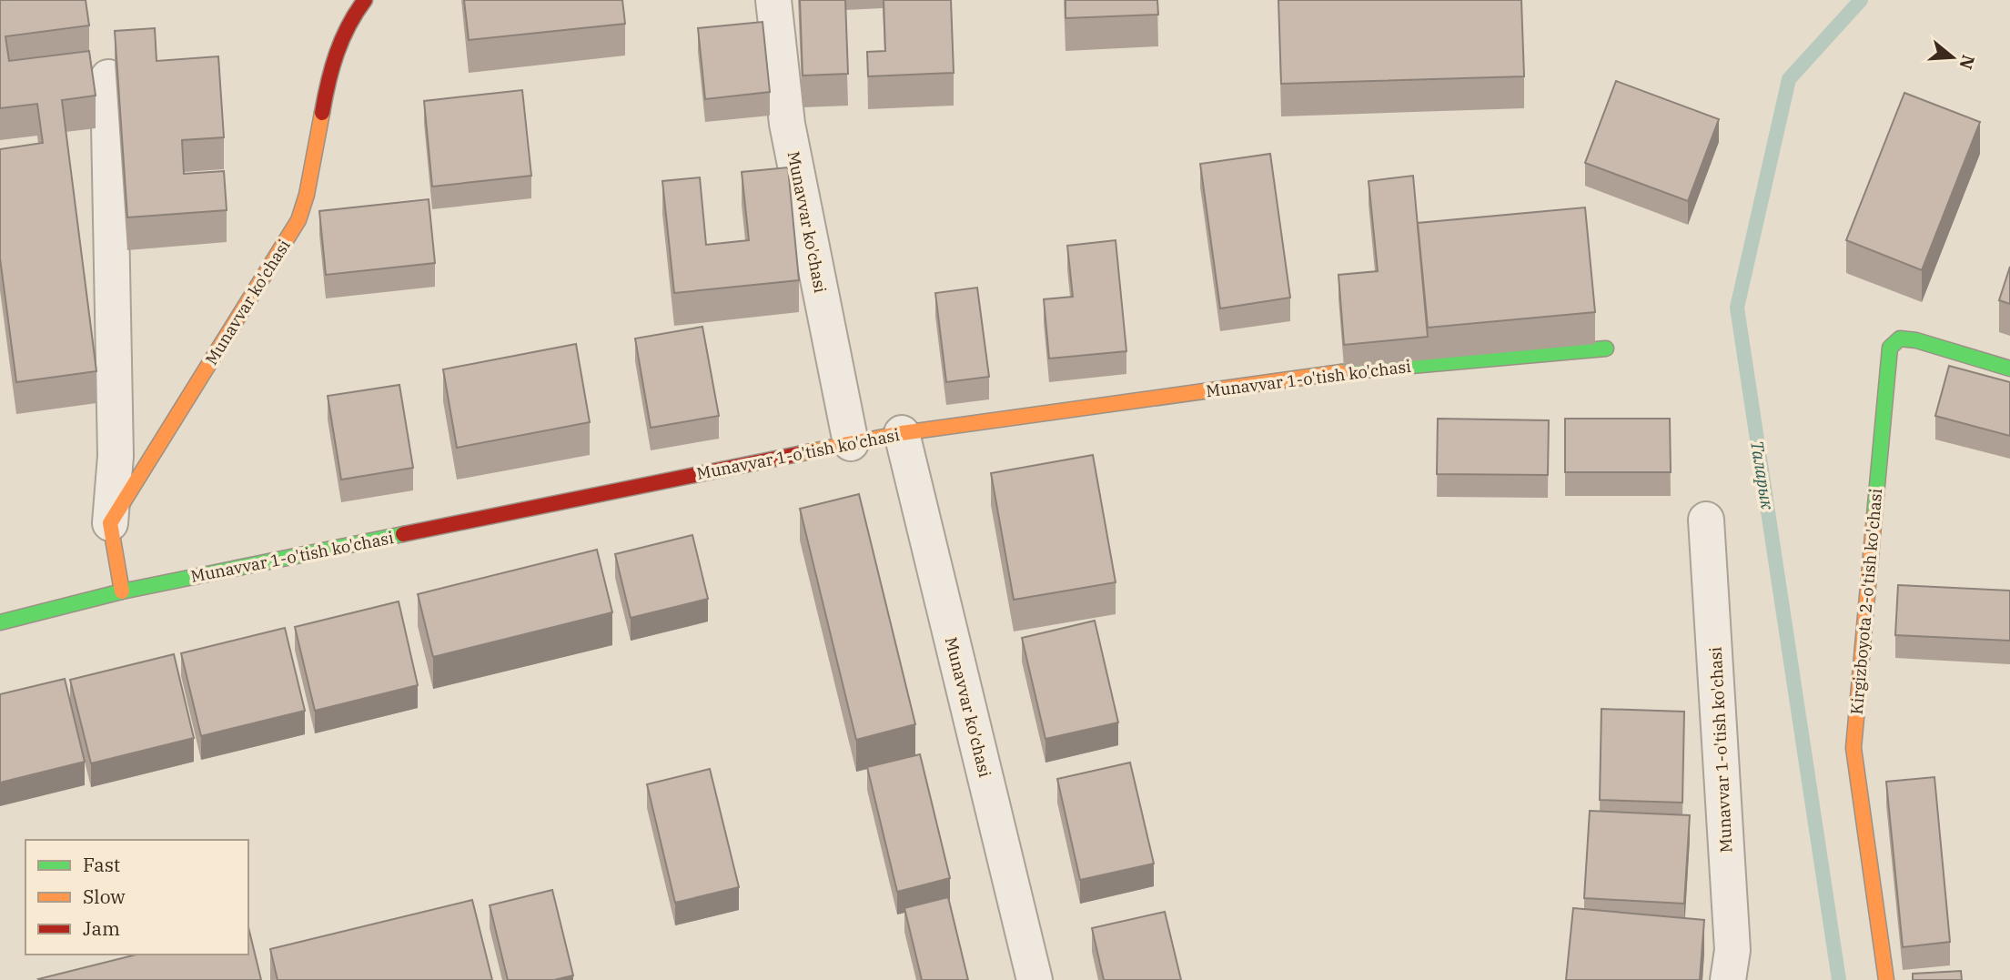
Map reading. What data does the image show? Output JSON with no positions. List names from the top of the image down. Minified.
{"streets":{"street":["Munavvar ko'chasi","Munavvar 1-o'tish ko'chasi","Kirgizboyota 2-o'tish ko'chasi"]},"crossings":[["Munavvar ko'chasi","Munavvar 1-o'tish ko'chasi"]],"water":["Таларык"],"legend":["Fast","Slow","Jam"],"north":"right"}
